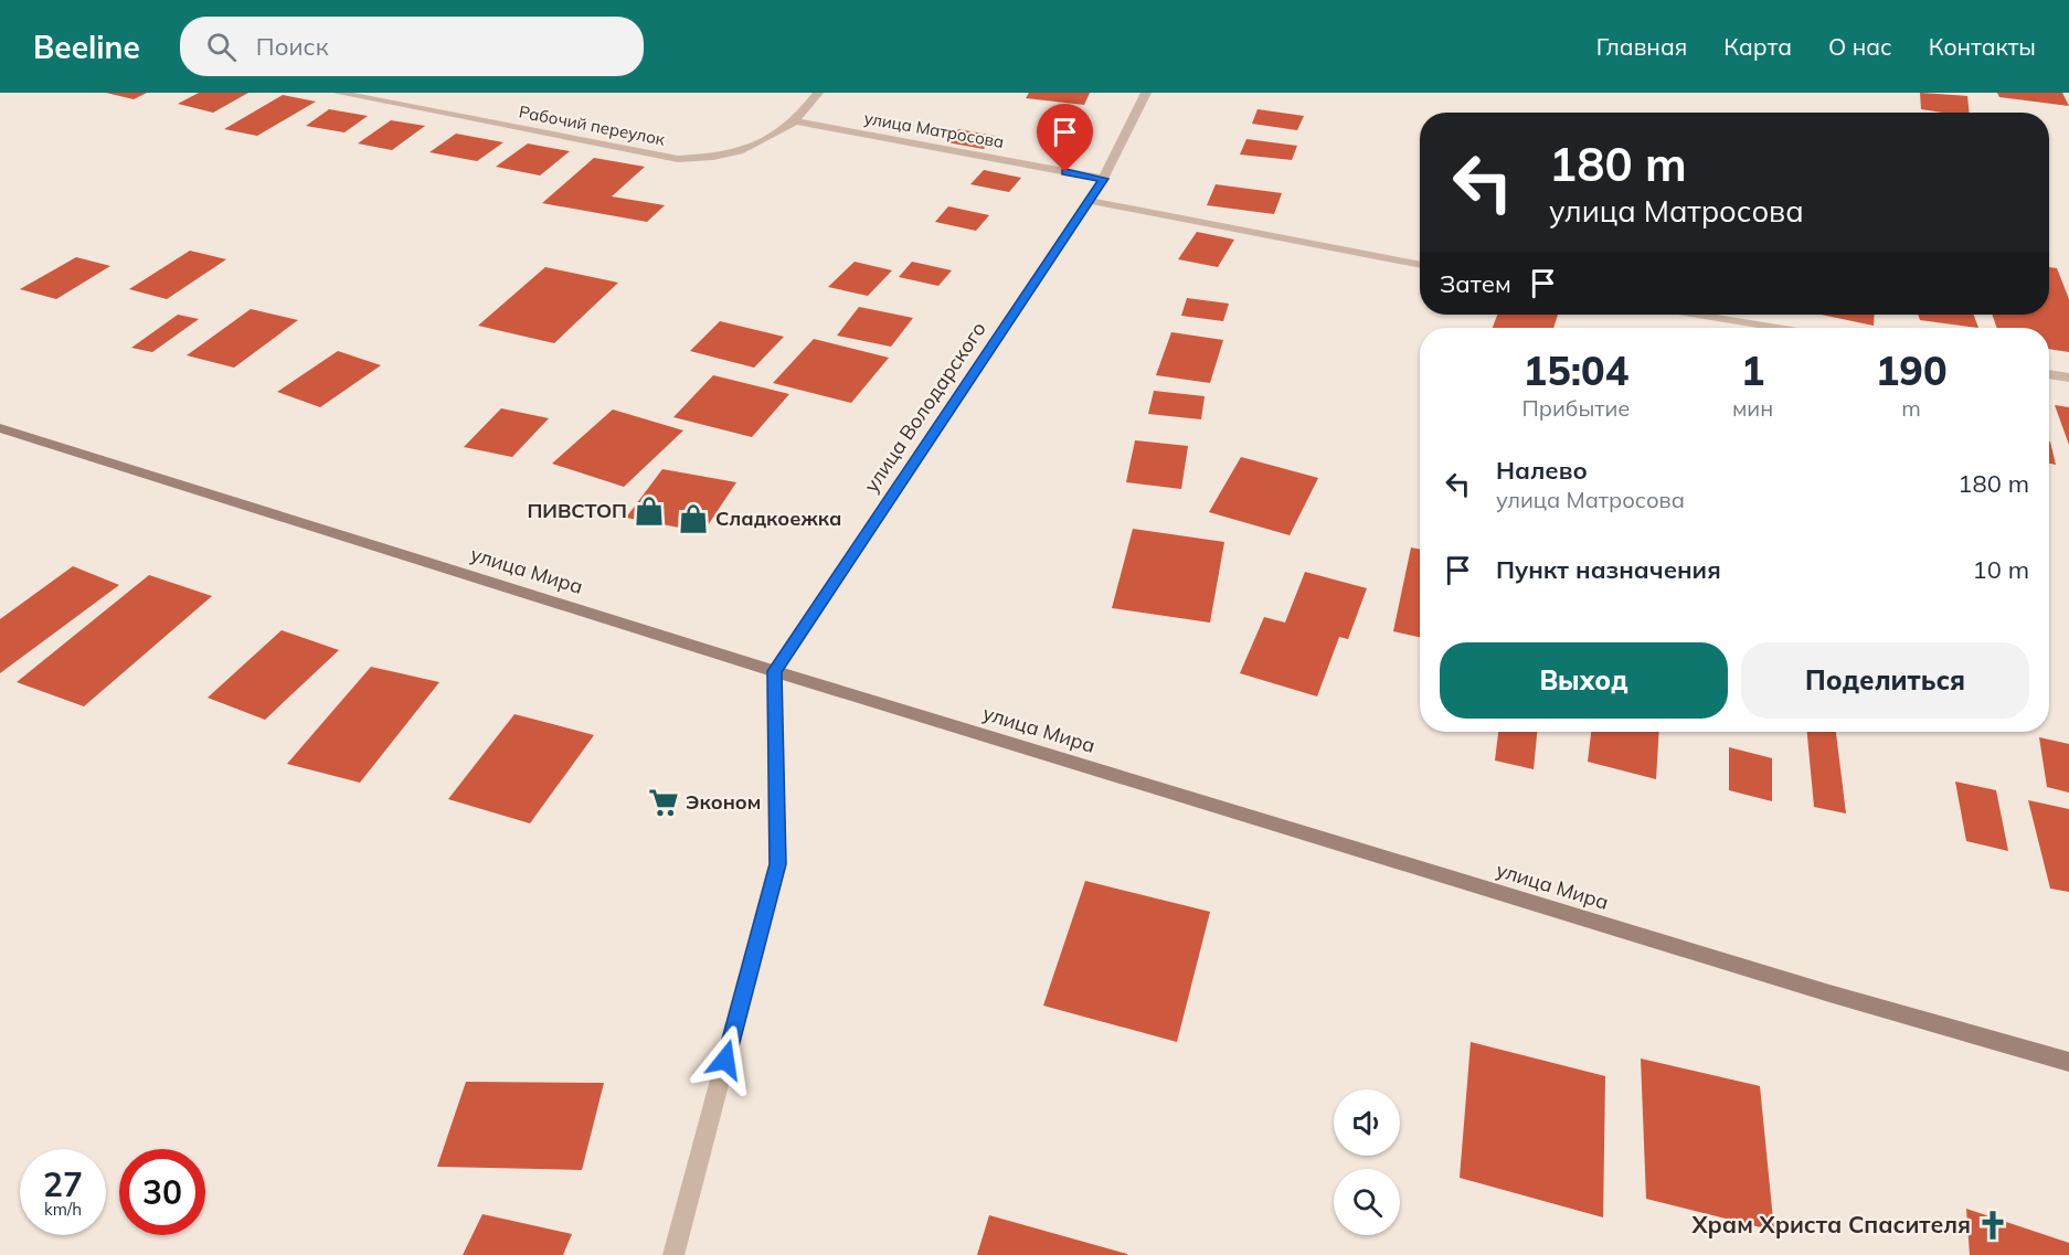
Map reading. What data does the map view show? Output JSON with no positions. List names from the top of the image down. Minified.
{"streets":{"main road":["улица Мира"],"street":["Рабочий переулок","улица Матросова","улица Володарского"]},"crossings":[["Рабочий переулок","улица Матросова"],["улица Матросова","улица Володарского"],["улица Володарского","улица Мира"]],"places":{"shop":["ПИВСТОП","Сладкоежка"],"supermarket":["Эконом"],"church":["Храм Христа Спасителя"]},"page":{"header":"Beeline","search":"Поиск","nav":["Главная","Карта","О нас","Контакты"],"turn":["180 m","улица Матросова"],"then":"Затем","eta":["15:04","Прибытие","1","мин","190","m"],"list":[{"name":"Налево","note":"улица Матросова","value":"180 m"},{"name":"Пункт назначения","value":"10 m"}],"buttons":["Выход","Поделиться"],"speed":"27 km/h","limit":"30"}}
